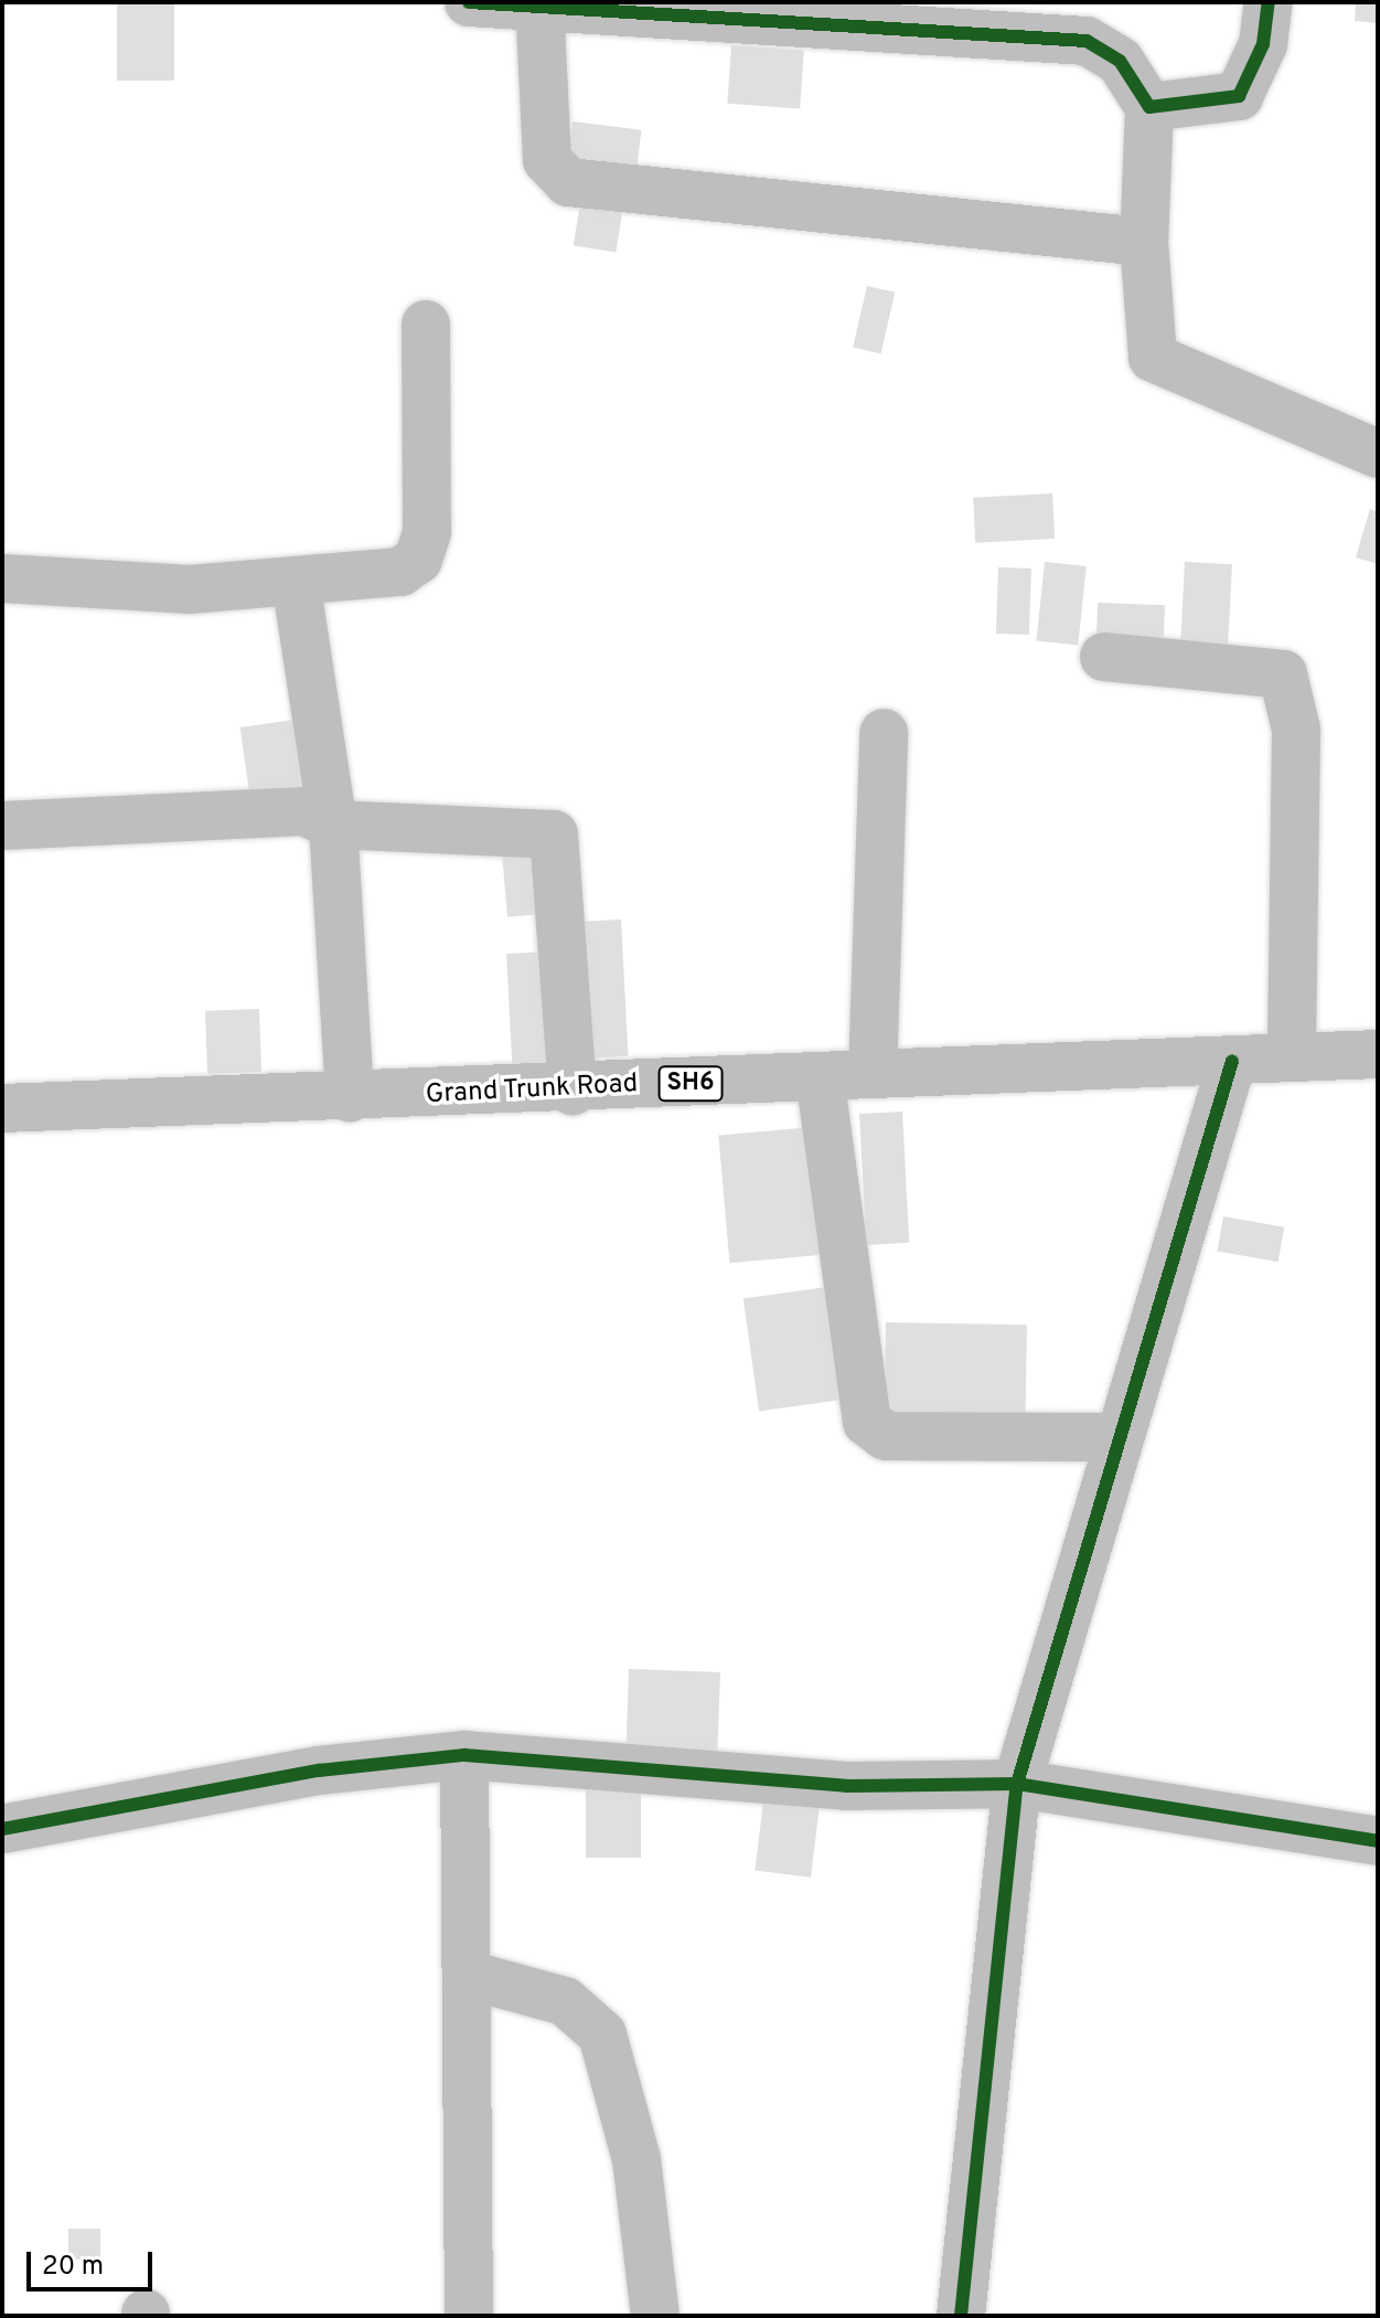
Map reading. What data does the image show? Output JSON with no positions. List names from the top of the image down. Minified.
{"streets":{"street":["SH6","Grand Trunk Road"]},"scale_bar":"20 m"}
